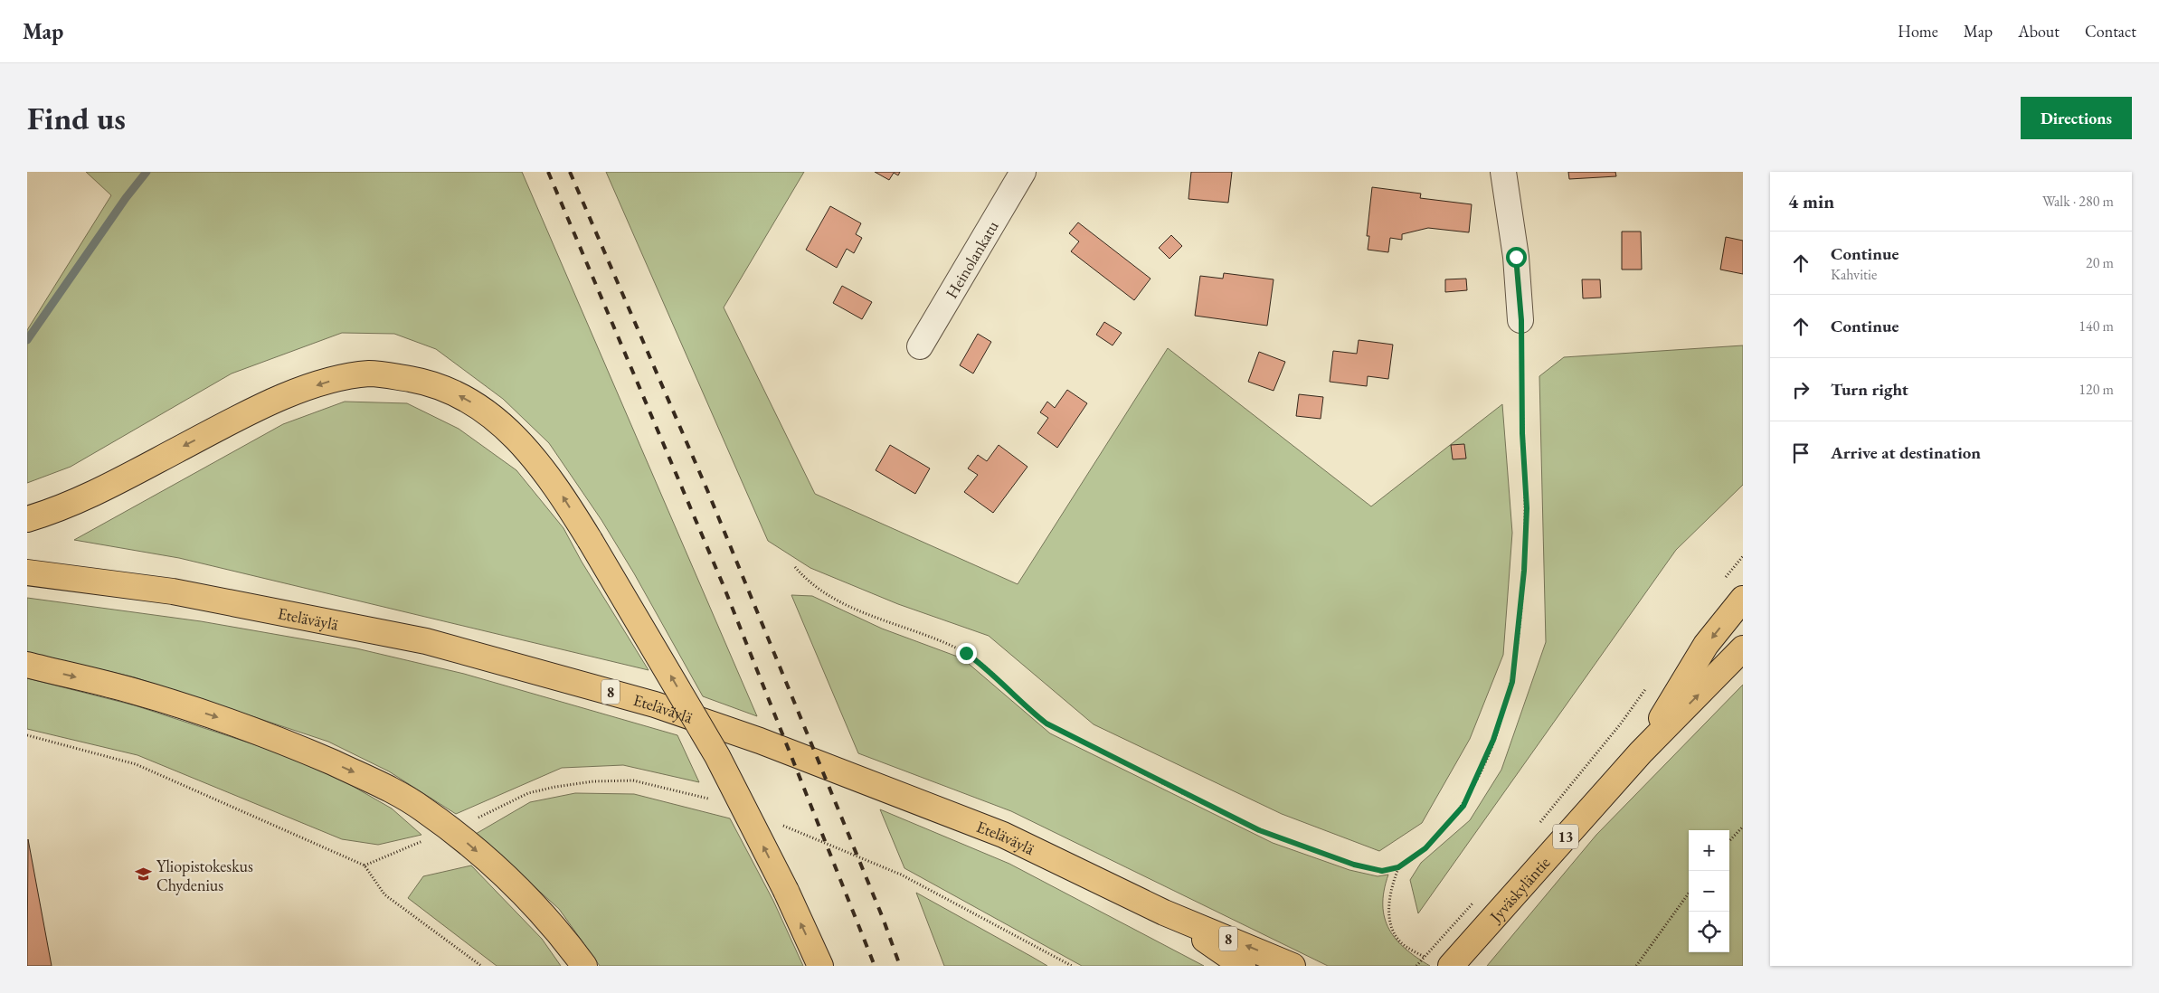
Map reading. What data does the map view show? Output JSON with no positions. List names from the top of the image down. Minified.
{"streets":{"highway":["Eteläväylä","8","13","Jyväskyläntie"],"street":["Heinolankatu"]},"places":{"school or university":["Yliopistokeskus Chydenius"]},"page":{"header":"Map","nav":["Home","Map","About","Contact"],"buttons":"Directions","title":"Find us","heading":["4 min","Walk · 280 m"],"list":[["Continue","Kahvitie","20 m"],["Continue","140 m"],["Turn right","120 m"],"Arrive at destination"],"map_buttons":["+","−"]}}
